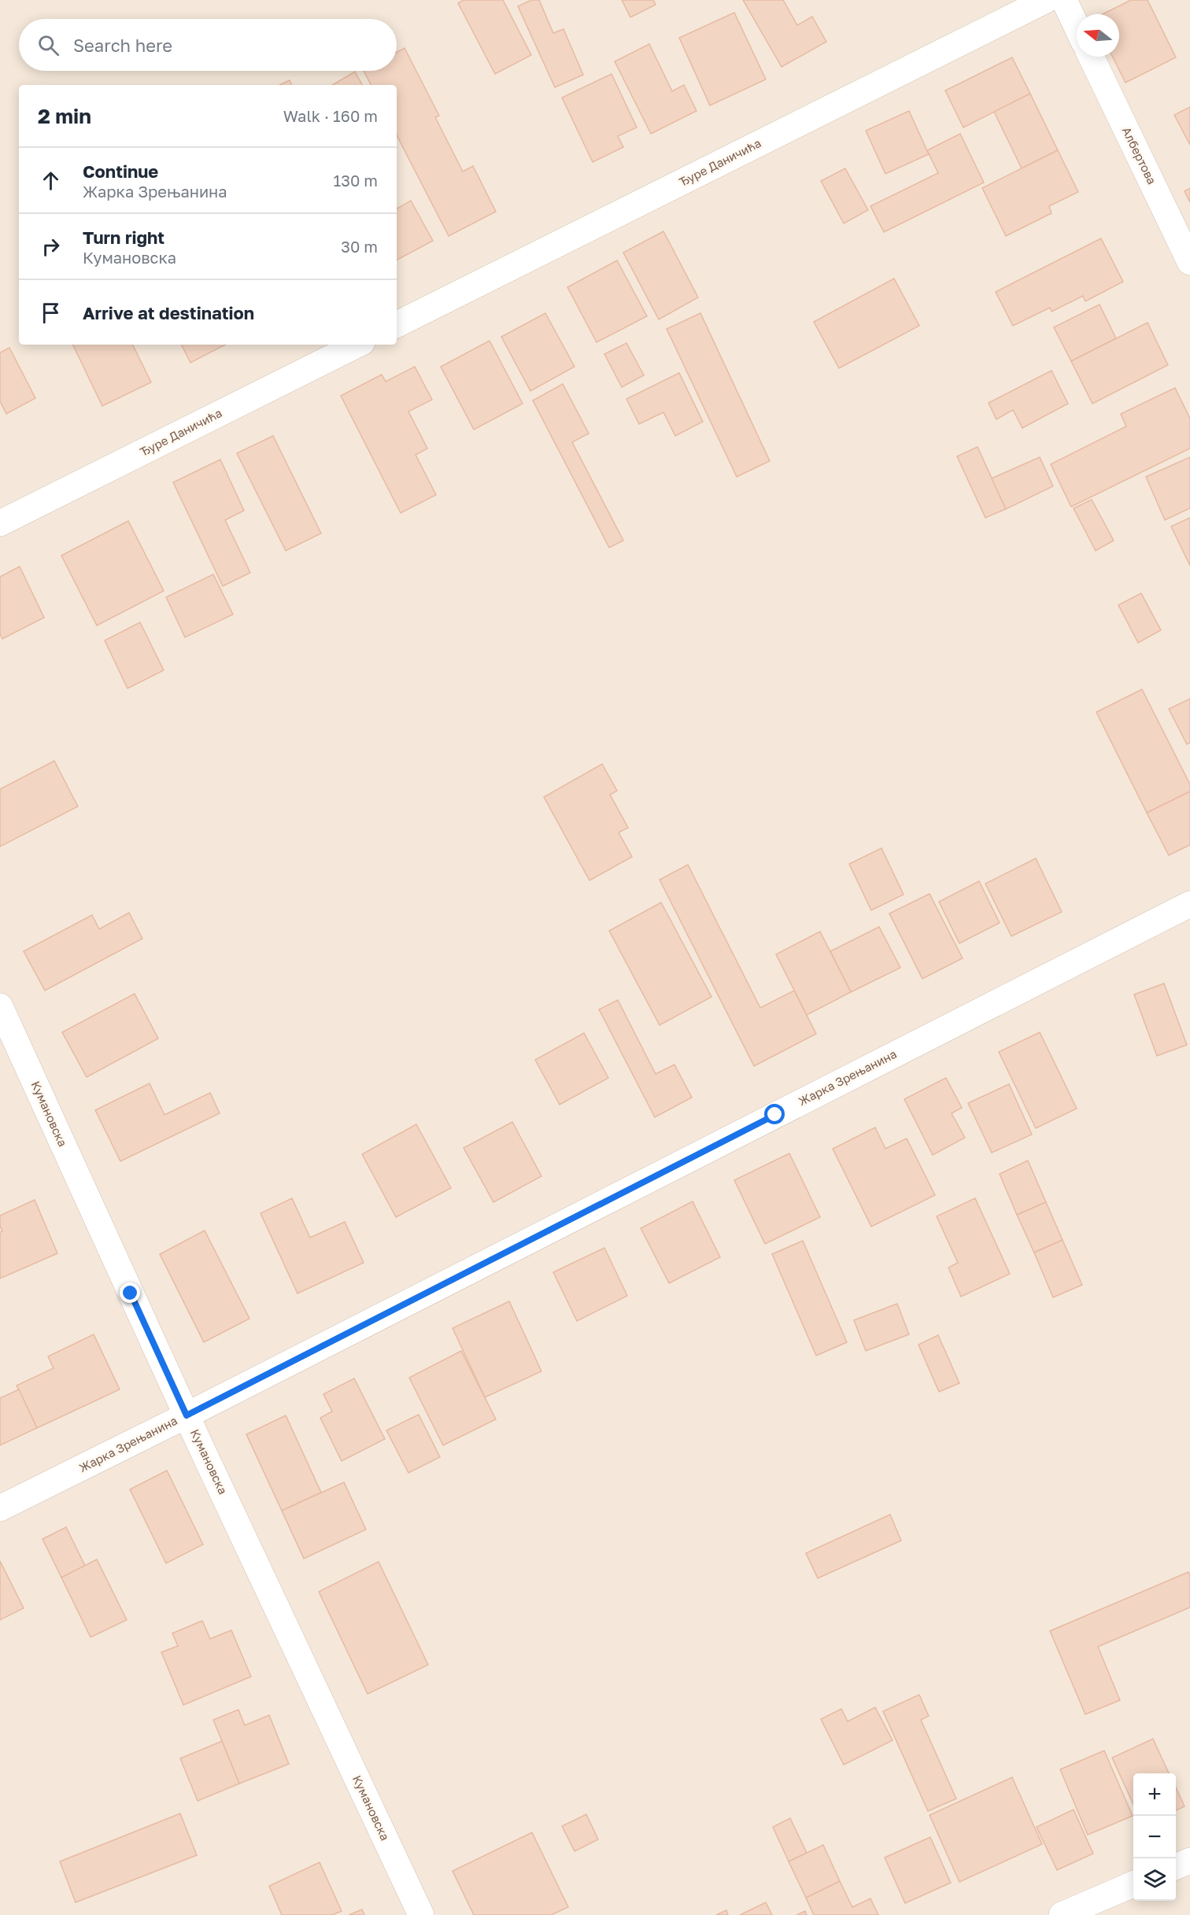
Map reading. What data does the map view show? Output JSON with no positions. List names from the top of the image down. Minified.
{"streets":{"street":["Албертова","Ђуре Даничића","Жарка Зрењанина","Кумановска"]},"crossings":[["Жарка Зрењанина","Кумановска"]],"north":"left","page":{"search":"Search here","heading":["2 min","Walk · 160 m"],"list":[["Continue","Жарка Зрењанина","130 m"],["Turn right","Кумановска","30 m"],"Arrive at destination"],"map_buttons":["+","−"]}}
